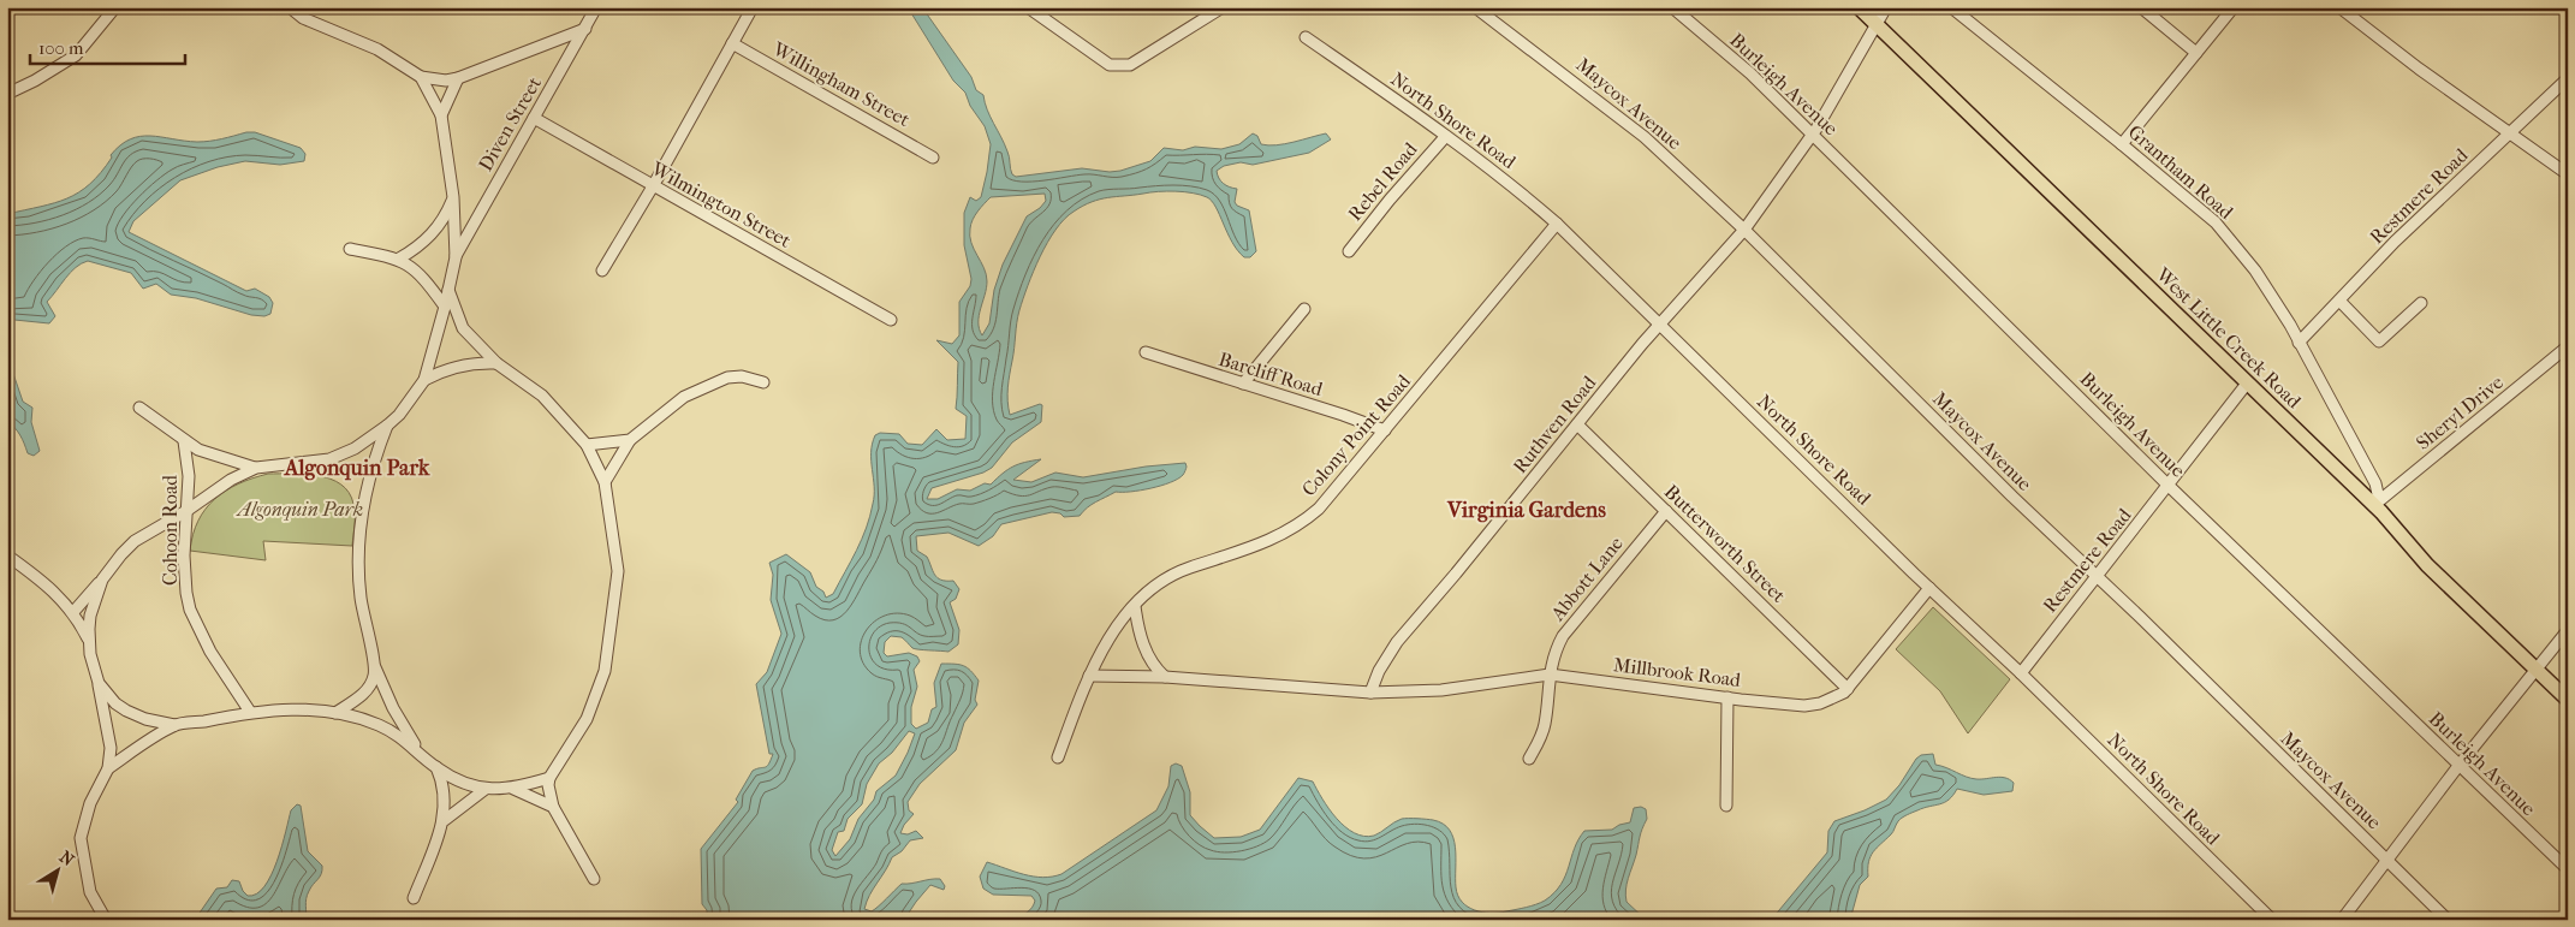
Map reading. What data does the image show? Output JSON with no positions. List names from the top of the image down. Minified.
{"streets":{"main road":["West Little Creek Road"],"street":["Willingham Street","Burleigh Avenue","Maycox Avenue","North Shore Road","Diven Street","Grantham Road","Rebel Road","Restmere Road","Wilmington Street","Barcliff Road","Sheryl Drive","Ruthven Road","Colony Point Road","Cohoon Road","Butterworth Street","Abbott Lane","Millbrook Road"]},"crossings":[["Burleigh Avenue","Restmere Road"],["Burleigh Avenue","Ruthven Road"],["Maycox Avenue","Restmere Road"],["Maycox Avenue","Ruthven Road"],["North Shore Road","Rebel Road"],["North Shore Road","Restmere Road"],["North Shore Road","Ruthven Road"],["North Shore Road","Colony Point Road"],["North Shore Road","Millbrook Road"],["Diven Street","Wilmington Street"],["Grantham Road","Restmere Road"],["Grantham Road","West Little Creek Road"],["Grantham Road","Sheryl Drive"],["Restmere Road","West Little Creek Road"],["West Little Creek Road","Sheryl Drive"],["West Little Creek Road","Ruthven Road"],["Barcliff Road","Colony Point Road"],["Ruthven Road","Butterworth Street"],["Ruthven Road","Millbrook Road"],["Butterworth Street","Abbott Lane"],["Butterworth Street","Millbrook Road"],["Abbott Lane","Millbrook Road"]],"districts":["Algonquin Park","Virginia Gardens"],"parks":["Algonquin Park"],"scale_bar":"100 m","north":"top right"}
